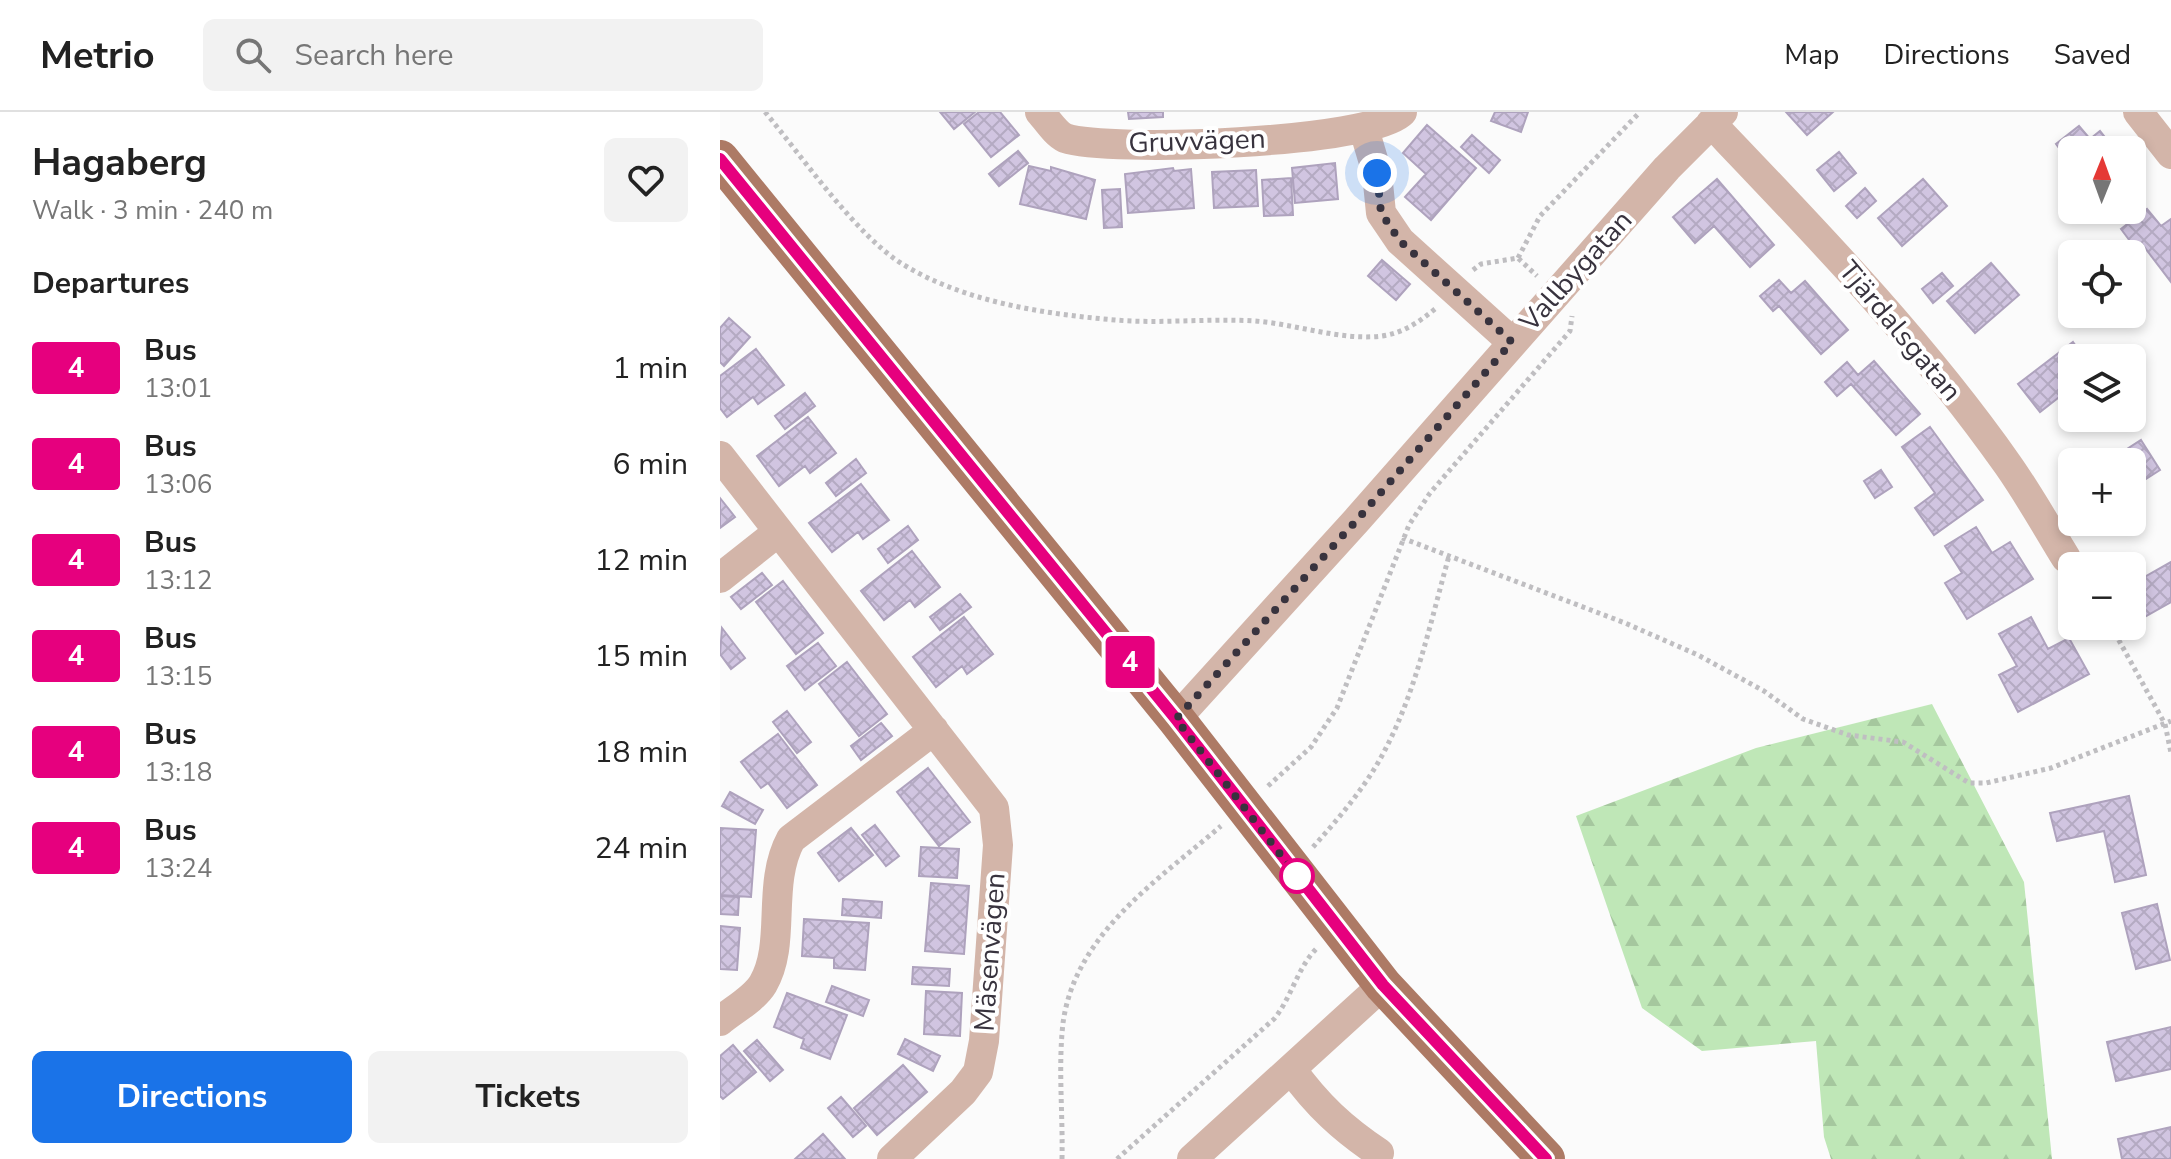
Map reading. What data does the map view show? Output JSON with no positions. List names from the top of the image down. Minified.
{"streets":{"street":["Gruvvägen","Vallbygatan","Tjärdalsgatan","Mäsenvägen"]},"crossings":[["Vallbygatan","Tjärdalsgatan"]],"lines":["bus line 4"],"north":"top","page":{"header":"Metrio","search":"Search here","nav":["Map","Directions","Saved"],"heading":[["Hagaberg","Walk · 3 min · 240 m"],"Departures"],"on_map":"4","map_buttons":["+","−"],"list":[{"mark":"4","name":"Bus","note":"13:01","value":"1 min"},{"mark":"4","name":"Bus","note":"13:06","value":"6 min"},{"mark":"4","name":"Bus","note":"13:12","value":"12 min"},{"mark":"4","name":"Bus","note":"13:15","value":"15 min"},{"mark":"4","name":"Bus","note":"13:18","value":"18 min"},{"mark":"4","name":"Bus","note":"13:24","value":"24 min"}],"buttons":["Directions","Tickets"]}}
